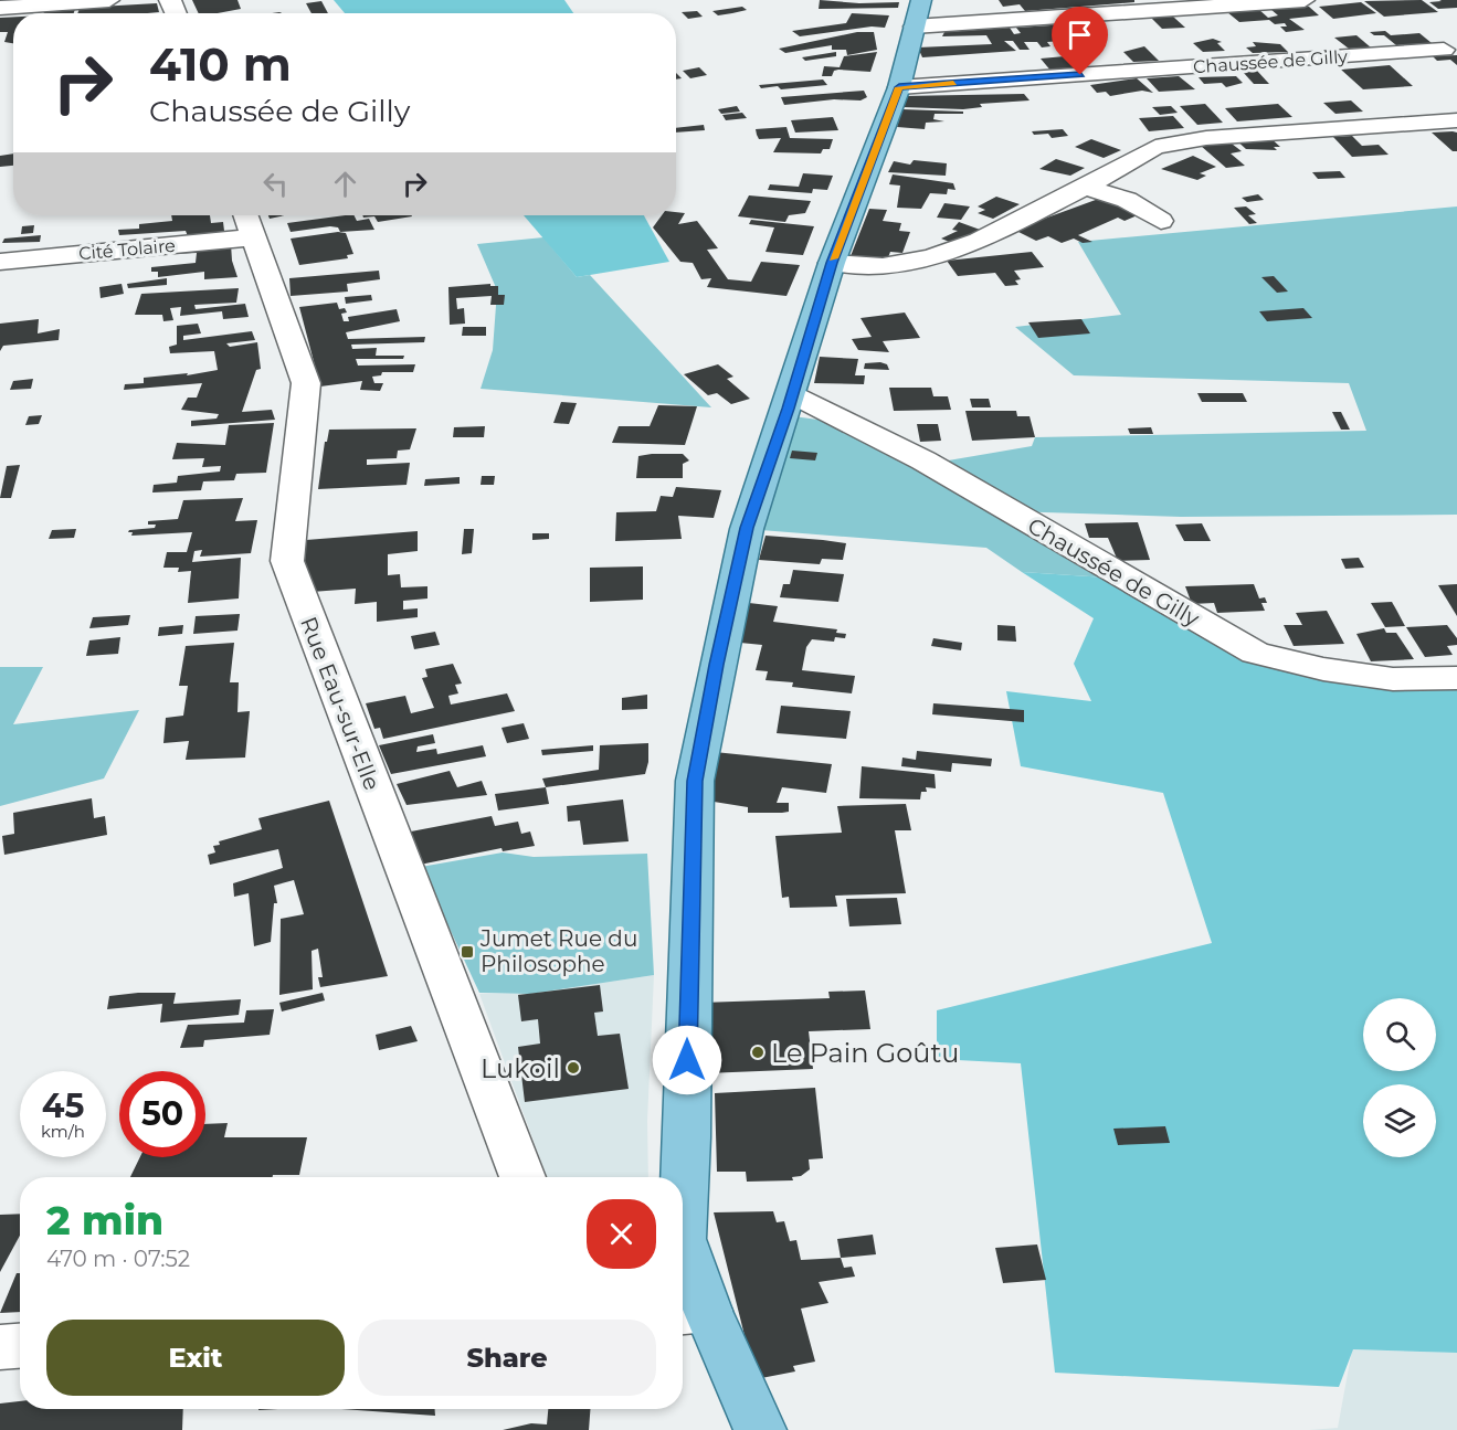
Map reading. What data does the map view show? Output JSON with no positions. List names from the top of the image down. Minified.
{"streets":{"street":["Chaussée de Gilly","Cité Tolaire","Rue Eau-sur-Elle"]},"crossings":[["Cité Tolaire","Rue Eau-sur-Elle"]],"places":{"transit":["Jumet Rue du Philosophe"],"other":["Le Pain Goûtu","Lukoil"]},"page":{"turn":["410 m","Chaussée de Gilly"],"speed":"45 km/h","limit":"50","heading":["2 min","470 m · 07:52"],"buttons":["Exit","Share"]}}
